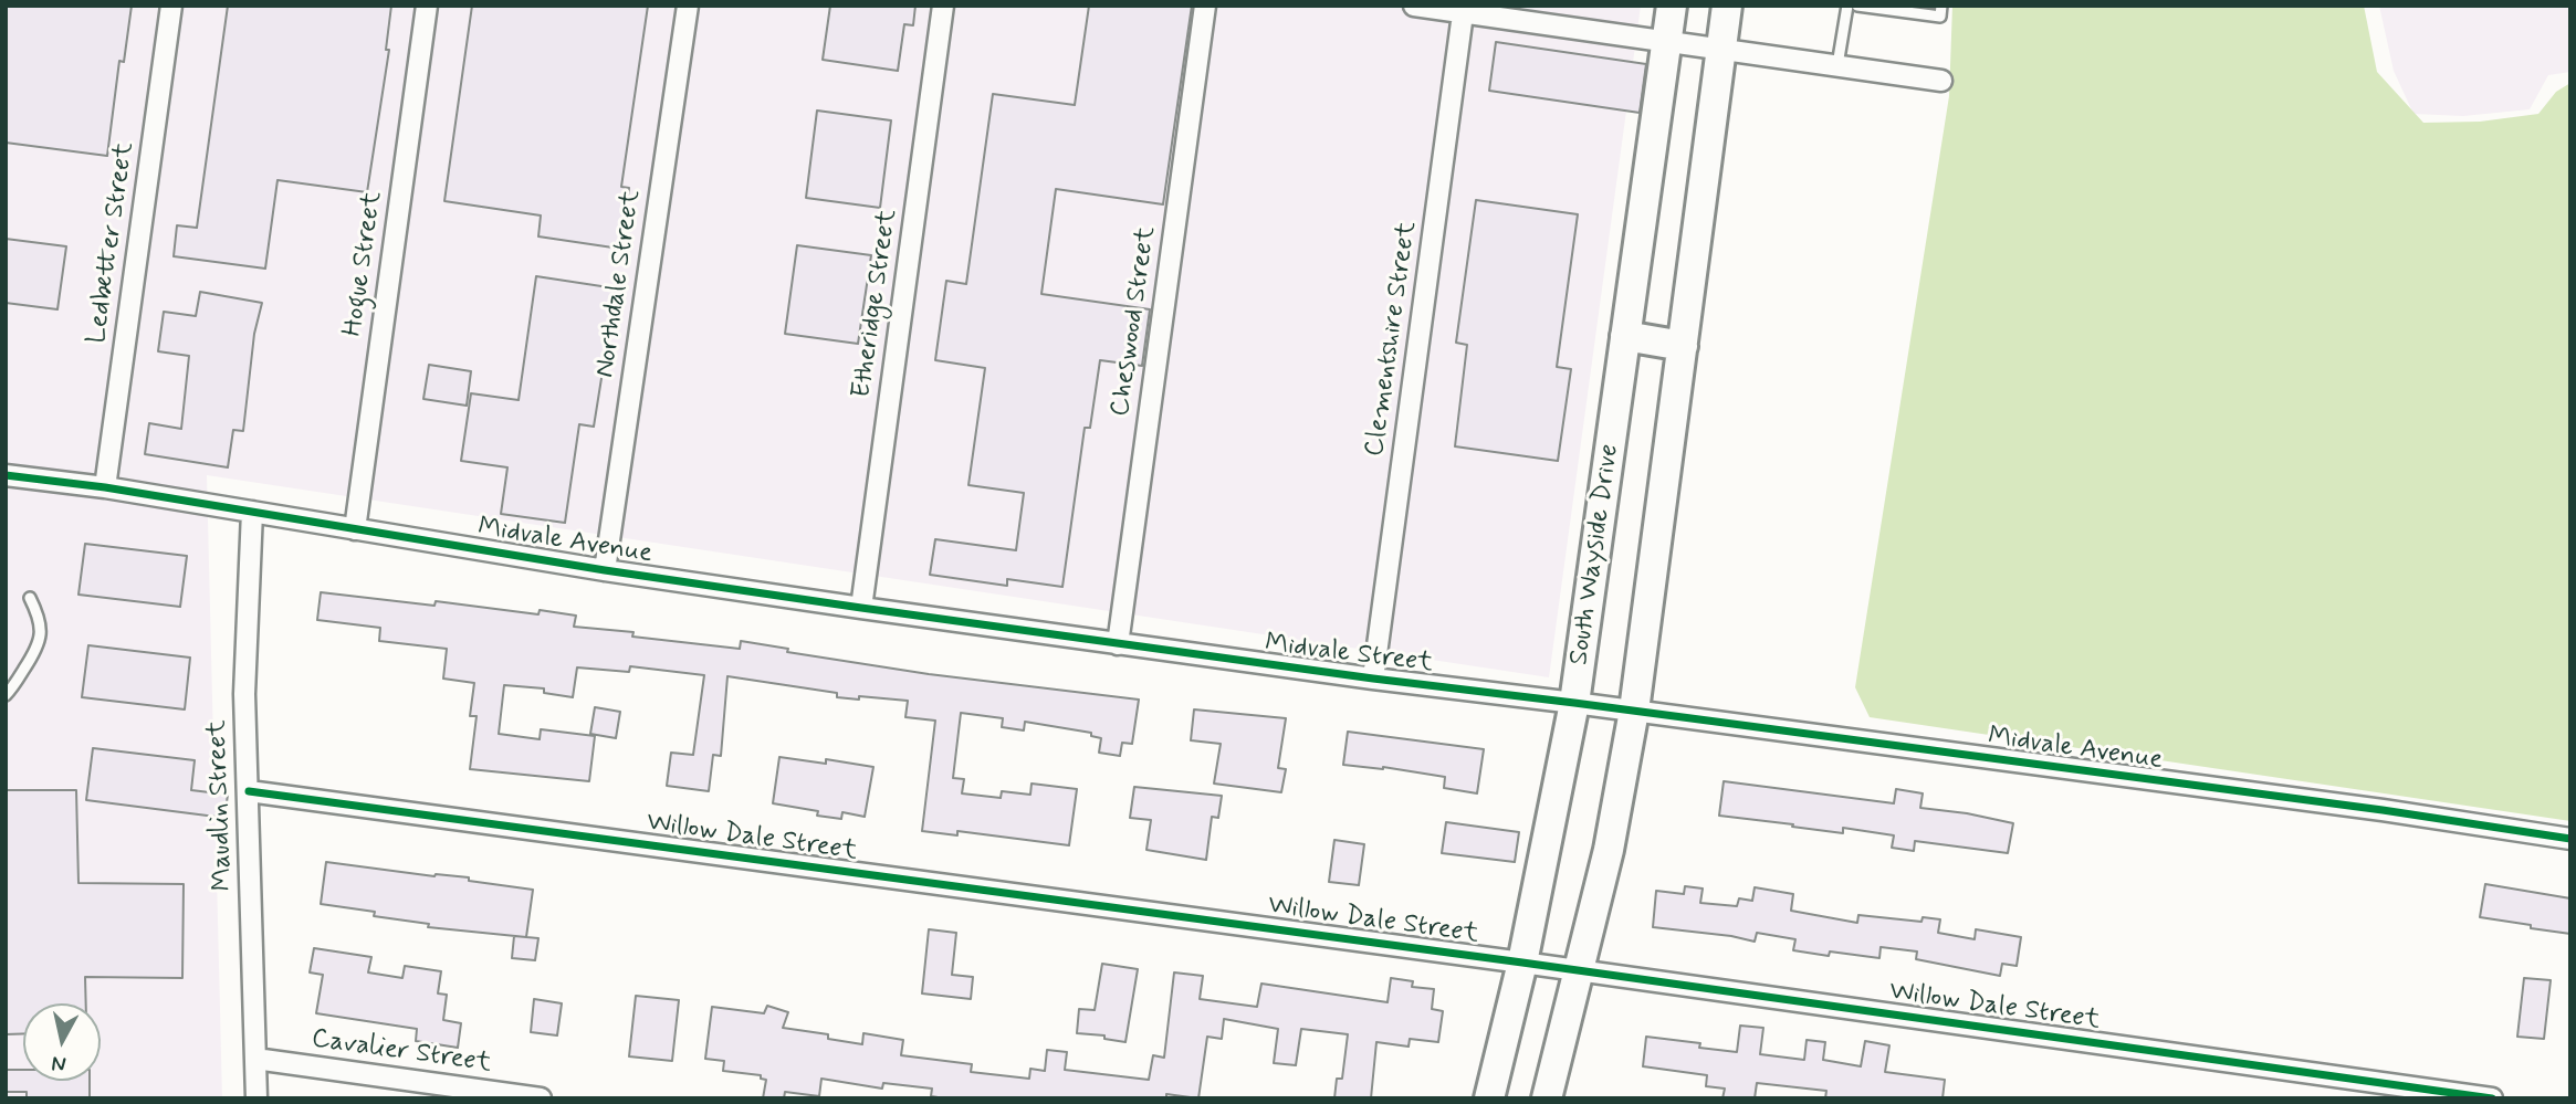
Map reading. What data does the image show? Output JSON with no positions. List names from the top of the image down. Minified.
{"streets":{"main road":["South Wayside Drive"],"street":["Ledbetter Street","Hogue Street","Northdale Street","Etheridge Street","Cheswood Street","Clementshire Street","Midvale Avenue","Midvale Street","Maudlin Street","Willow Dale Street","Cavalier Street"]},"crossings":[["Ledbetter Street","Midvale Avenue"],["Hogue Street","Midvale Avenue"],["Northdale Street","Midvale Avenue"],["Etheridge Street","Midvale Avenue"],["Cheswood Street","Midvale Avenue"],["Cheswood Street","Midvale Street"],["Clementshire Street","Midvale Street"],["Midvale Avenue","South Wayside Drive"],["Midvale Avenue","Midvale Street"],["Midvale Avenue","Maudlin Street"],["South Wayside Drive","Midvale Street"],["South Wayside Drive","Willow Dale Street"],["Maudlin Street","Willow Dale Street"],["Maudlin Street","Cavalier Street"]],"north":"bottom"}
